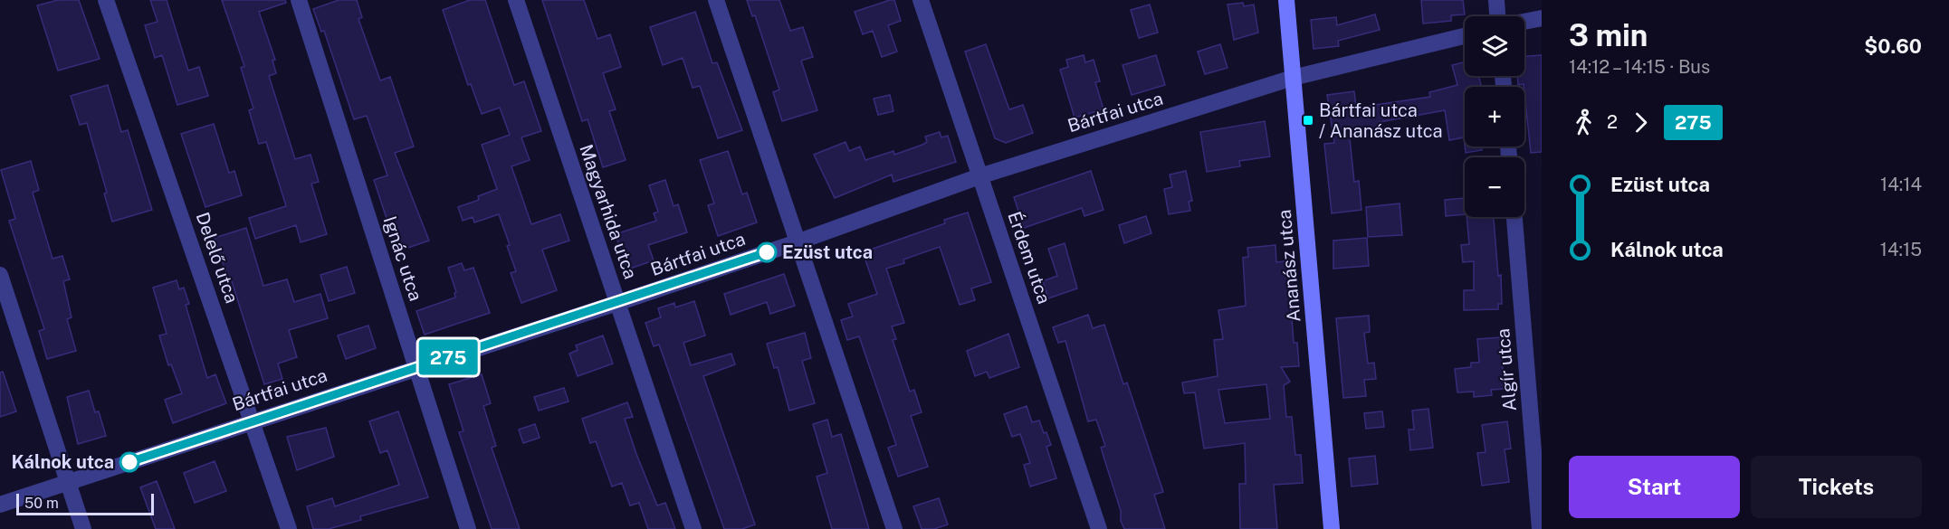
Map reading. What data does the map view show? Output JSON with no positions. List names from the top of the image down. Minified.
{"streets":{"street":["Bártfai utca","Magyarhida utca","Delelő utca","Érdem utca","Ignác utca","Ananász utca","Algír utca"]},"crossings":[["Bártfai utca","Magyarhida utca"],["Bártfai utca","Delelő utca"],["Bártfai utca","Érdem utca"],["Bártfai utca","Ignác utca"],["Bártfai utca","Ananász utca"]],"places":{"transit":["Bártfai utca / Ananász utca"],"other":["Ezüst utca","Kálnok utca"]},"lines":["bus line 275"],"scale_bar":"50 m","page":{"on_map":"275","heading":["3 min","14:12 – 14:15 · Bus","$0.60"],"map_buttons":["+","−"],"legs":["2","275"],"list":[{"name":"Ezüst utca","value":"14:14"},{"name":"Kálnok utca","value":"14:15"}],"buttons":["Start","Tickets"],"scale":"50 m"}}
